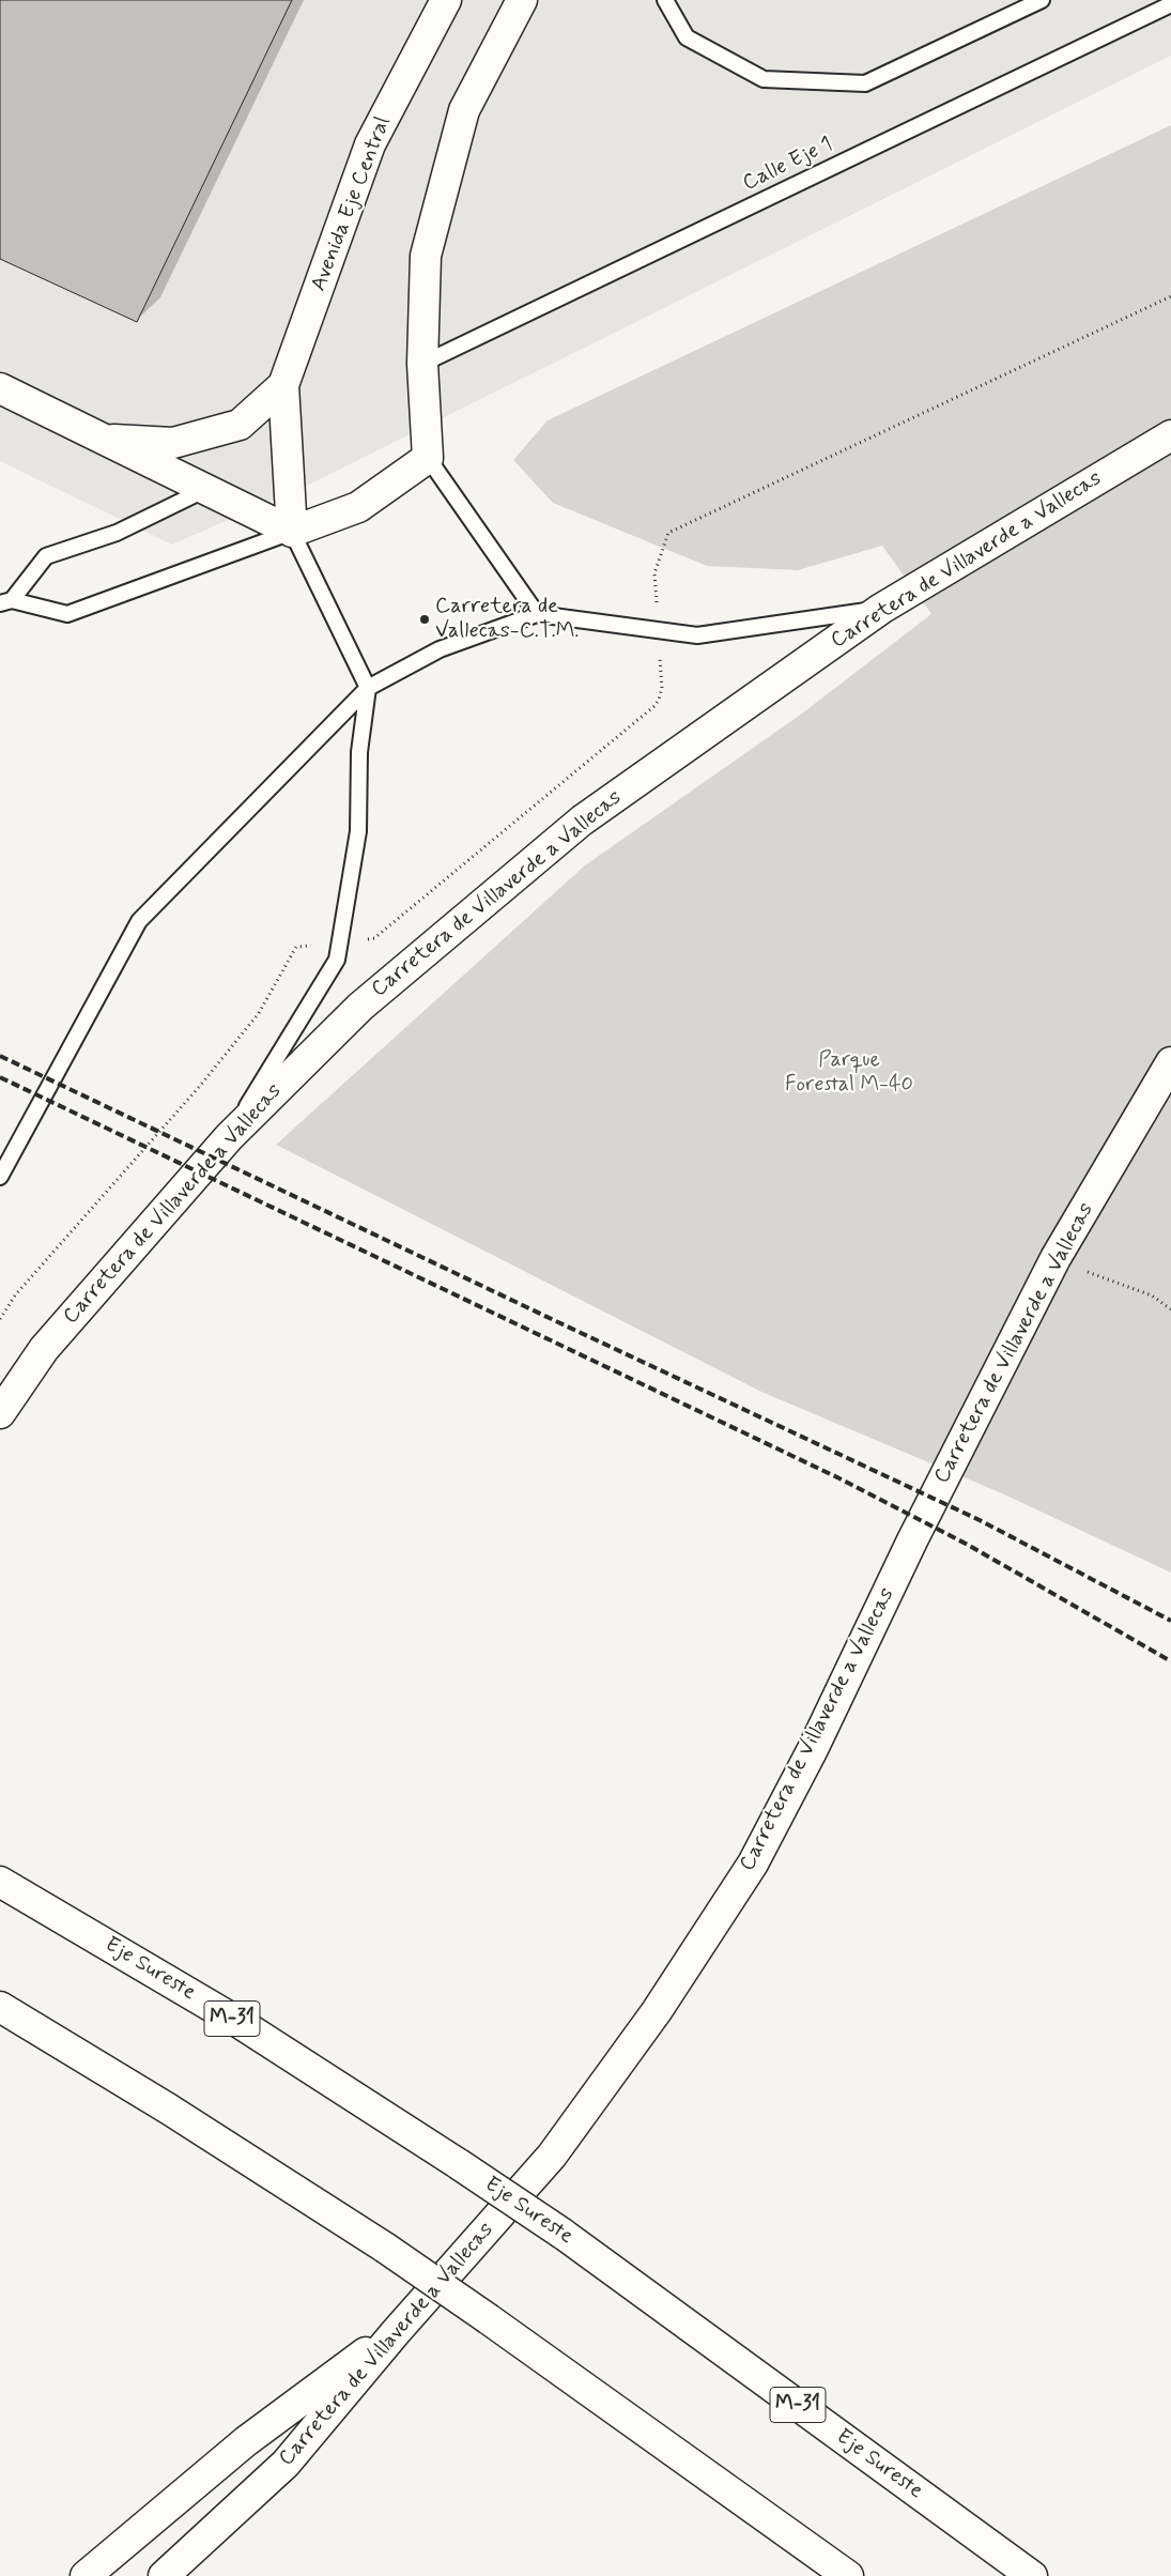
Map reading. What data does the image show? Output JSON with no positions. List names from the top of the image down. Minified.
{"streets":{"main road":["Avenida Eje Central","Carretera de Villaverde a Vallecas","Eje Sureste","M-31"],"lane":["Calle Eje 1"]},"parks":["Parque Forestal M-40"],"places":["Carretera de Vallecas-C.T.M."]}
